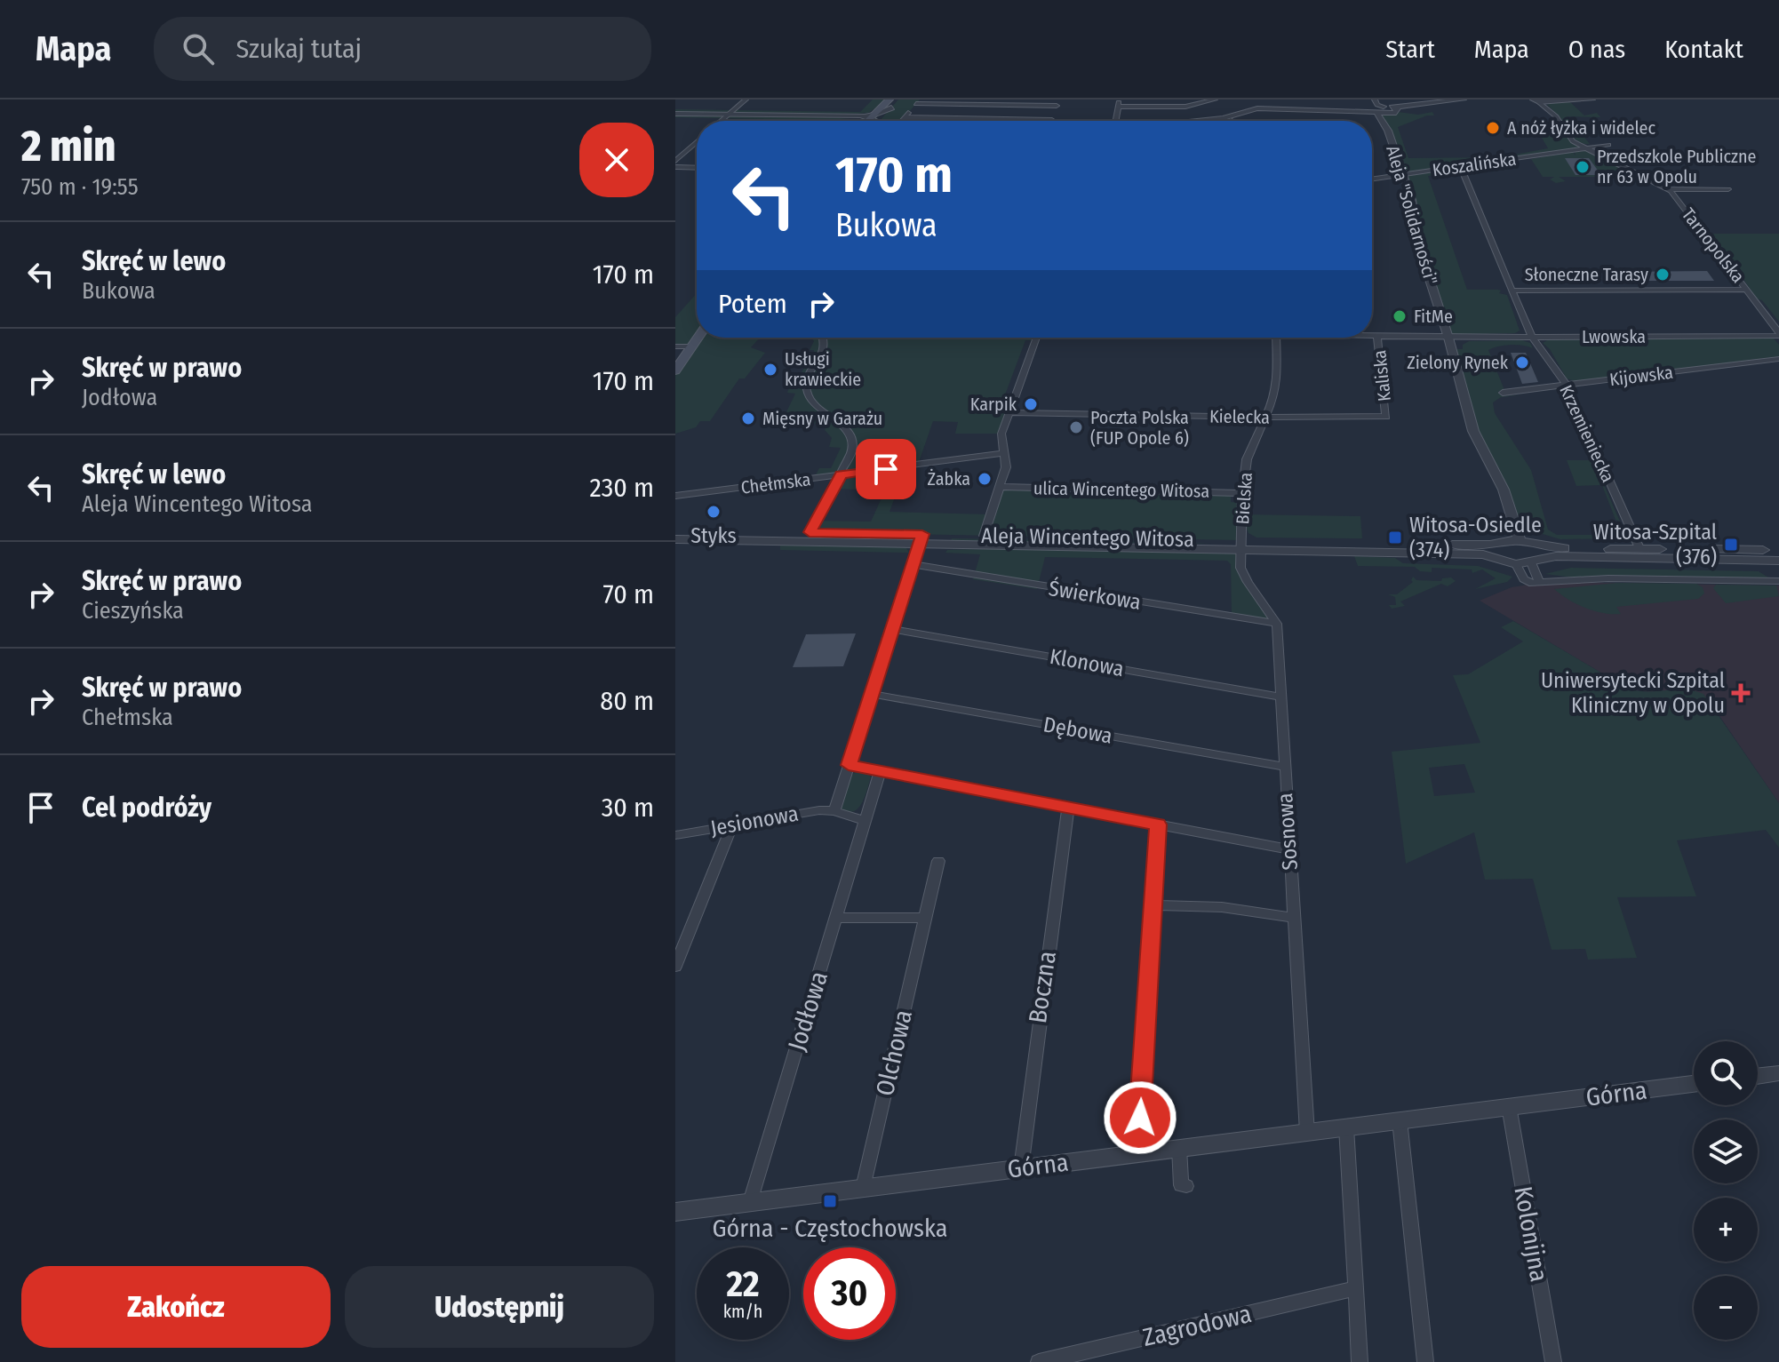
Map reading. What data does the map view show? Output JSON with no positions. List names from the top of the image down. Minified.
{"streets":{"street":["Koszalińska","Aleja \"Solidarności\"","Tarnopolska","Lwowska","Kaliska","Kijowska","Kielecka","Krzemieniecka","Chełmska","ulica Wincentego Witosa","Bielska","Aleja Wincentego Witosa","Świerkowa","Klonowa","Dębowa","Jesionowa","Sosnowa","Boczna","Jodłowa","Olchowa","Górna","Kolonijna","Zagrodowa"]},"crossings":[["Koszalińska","Aleja \"Solidarności\""],["Koszalińska","Tarnopolska"],["Koszalińska","Krzemieniecka"],["Aleja \"Solidarności\"","Lwowska"],["Aleja \"Solidarności\"","Aleja Wincentego Witosa"],["Tarnopolska","Lwowska"],["Lwowska","Krzemieniecka"],["Kaliska","Kielecka"],["Kijowska","Krzemieniecka"],["Kielecka","Bielska"],["ulica Wincentego Witosa","Bielska"],["Bielska","Aleja Wincentego Witosa"],["Świerkowa","Sosnowa"],["Klonowa","Sosnowa"],["Dębowa","Sosnowa"],["Sosnowa","Górna"],["Boczna","Górna"],["Jodłowa","Górna"],["Olchowa","Górna"],["Górna","Kolonijna"]],"places":{"other":["A nóż łyżka i widelec","Przedszkole Publiczne nr 63 w Opolu","Słoneczne Tarasy","FitMe","Zielony Rynek","Usługi krawieckie","Karpik","Mięsny w Garażu","Poczta Polska (FUP Opole 6)","Żabka","Styks"],"transit":["Witosa-Osiedle (374)","Witosa-Szpital (376)","Górna - Częstochowska"],"health":["Uniwersytecki Szpital Kliniczny w Opolu"]},"page":{"header":"Mapa","search":"Szukaj tutaj","nav":["Start","Mapa","O nas","Kontakt"],"heading":["2 min","750 m · 19:55"],"turn":["170 m","Bukowa"],"list":[{"name":"Skręć w lewo","note":"Bukowa","value":"170 m"},{"name":"Skręć w prawo","note":"Jodłowa","value":"170 m"},{"name":"Skręć w lewo","note":"Aleja Wincentego Witosa","value":"230 m"},{"name":"Skręć w prawo","note":"Cieszyńska","value":"70 m"},{"name":"Skręć w prawo","note":"Chełmska","value":"80 m"},{"name":"Cel podróży","value":"30 m"}],"then":"Potem","map_buttons":["+","−"],"speed":"22 km/h","limit":"30","buttons":["Zakończ","Udostępnij"]}}
